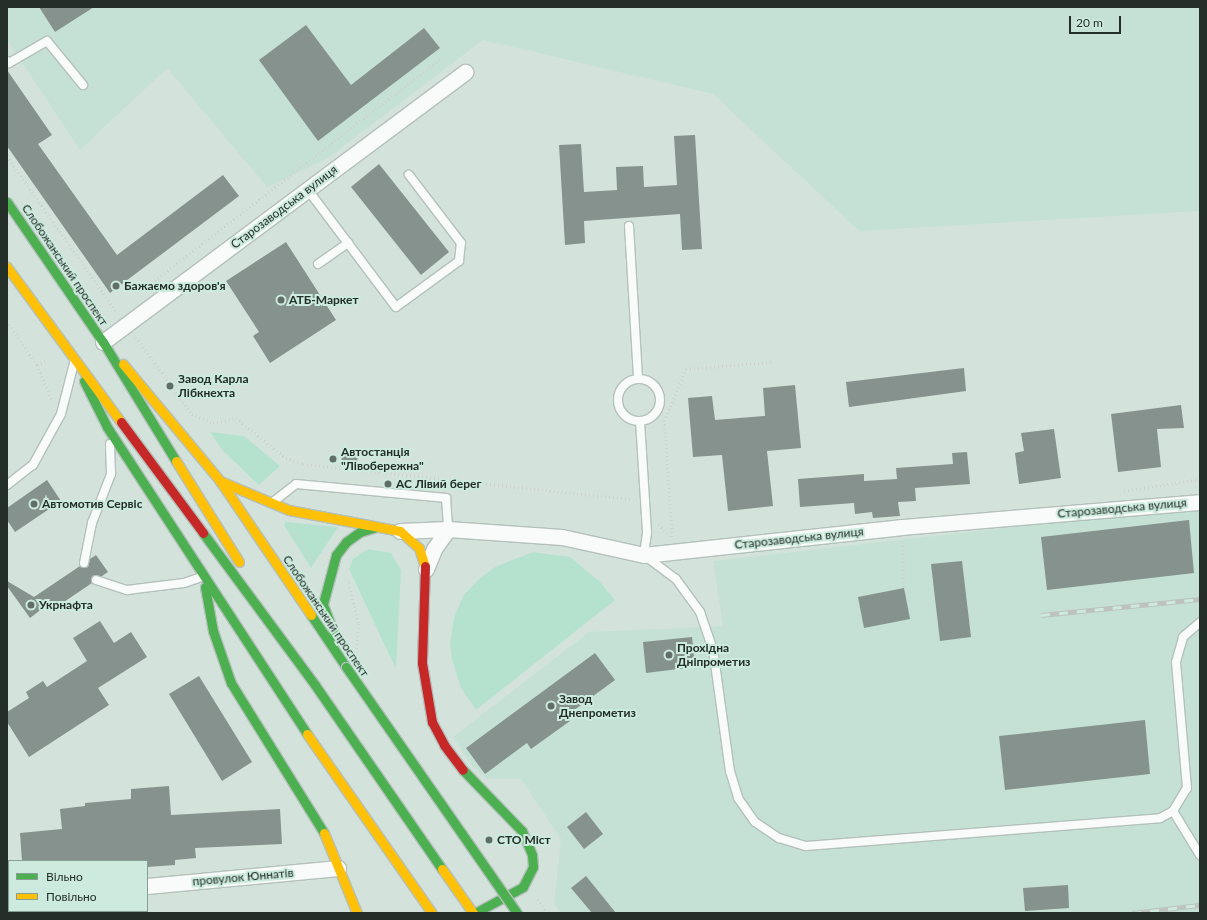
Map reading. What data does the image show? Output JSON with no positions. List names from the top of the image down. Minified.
{"streets":{"main road":["Слобожанський проспект"],"street":["Старозаводська вулиця","провулок Юннатів"]},"crossings":[["Старозаводська вулиця","Слобожанський проспект"]],"places":["Бажаємо здоров'я","АТБ-Маркет","Завод Карла Лібкнехта","Автостанція \"Лівобережна\"","АС Лівий берег","Автомотив Сервіс","Укрнафта","Прохідна Дніпрометиз","Завод Днепрометиз","СТО Міст"],"legend":["Вільно","Повільно"],"scale_bar":"20 m"}
